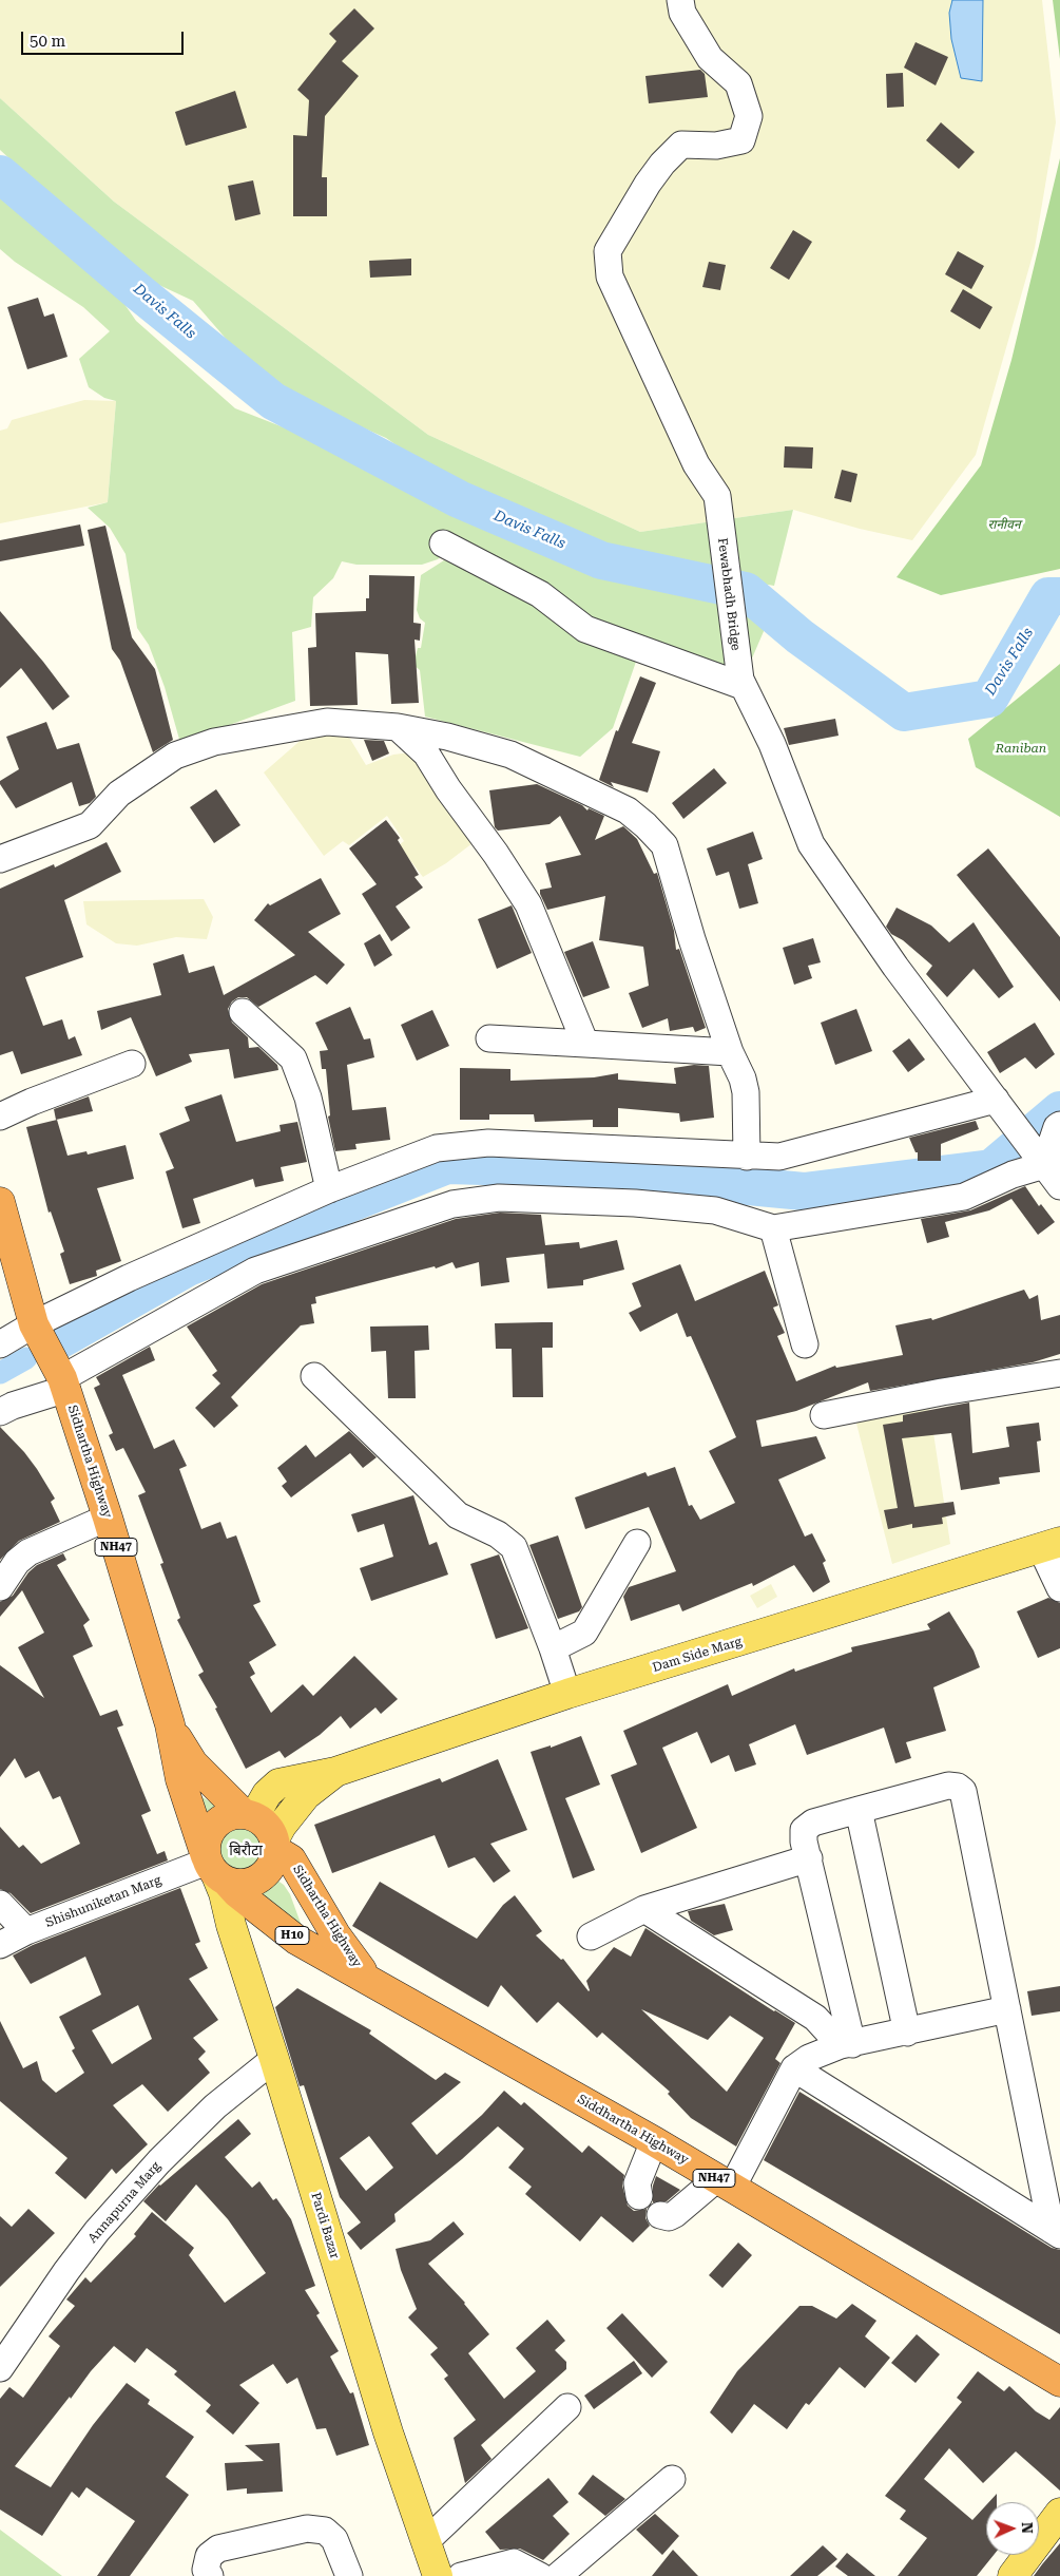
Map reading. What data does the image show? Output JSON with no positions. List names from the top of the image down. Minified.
{"streets":{"highway":["Sidhartha Highway","NH47","H10","Siddhartha Highway"],"main road":["Dam Side Marg","Pardi Bazar"],"street":["Fewabhadh Bridge","Shishuniketan Marg","Annapurna Marg"]},"crossings":[["Sidhartha Highway","NH47"],["Sidhartha Highway","Shishuniketan Marg"],["Sidhartha Highway","Siddhartha Highway"],["Sidhartha Highway","Pardi Bazar"],["NH47","Shishuniketan Marg"],["NH47","Pardi Bazar"],["Shishuniketan Marg","Pardi Bazar"],["Annapurna Marg","Pardi Bazar"]],"districts":["बिरौटा"],"water":["Davis Falls"],"parks":["रानीवन","Raniban"],"scale_bar":"50 m","north":"right"}
